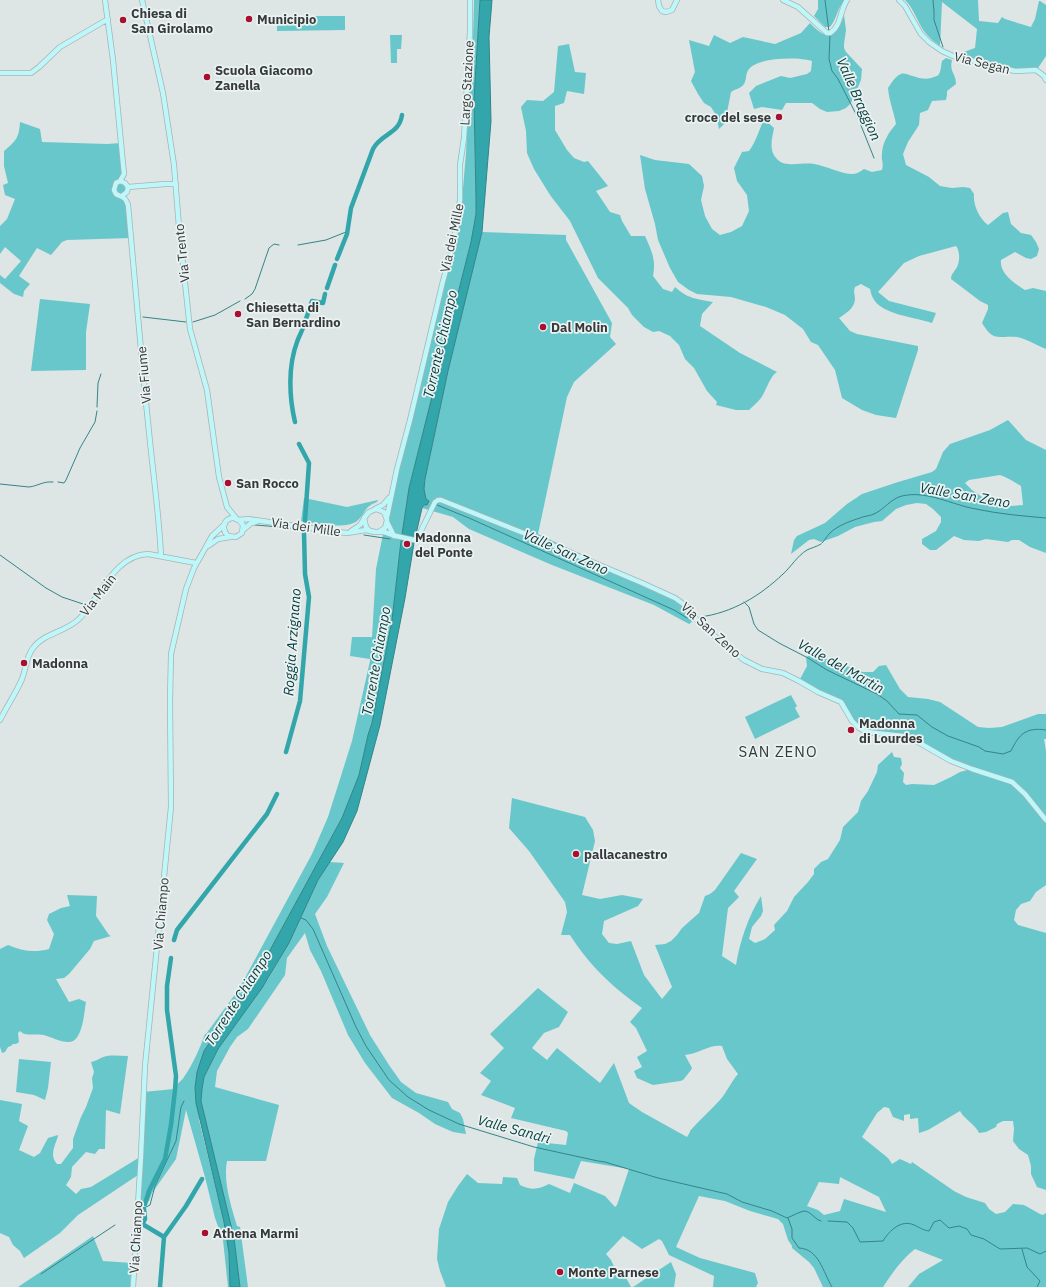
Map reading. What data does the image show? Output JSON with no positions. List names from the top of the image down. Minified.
{"streets":{"street":["Via Segan","Largo Stazione","Via dei Mille","Via Trento","Via Fiume","Via Main","Via San Zeno","Via Chiampo"]},"crossings":[["Largo Stazione","Via dei Mille"],["Via dei Mille","Via Trento"],["Via dei Mille","Via San Zeno"],["Via dei Mille","Via Chiampo"],["Via Trento","Via Chiampo"],["Via Fiume","Via Main"],["Via Main","Via Chiampo"]],"districts":["SAN ZENO"],"water":["Valle Braggion","Torrente Chiampo","Valle San Zeno","Roggia Arzignano","Valle del Martin","Valle Sandri"],"places":["Municipio","Chiesa di San Girolamo","Scuola Giacomo Zanella","croce del sese","Chiesetta di San Bernardino","Dal Molin","San Rocco","Madonna del Ponte","Madonna","Madonna di Lourdes","pallacanestro","Athena Marmi","Monte Parnese"]}
